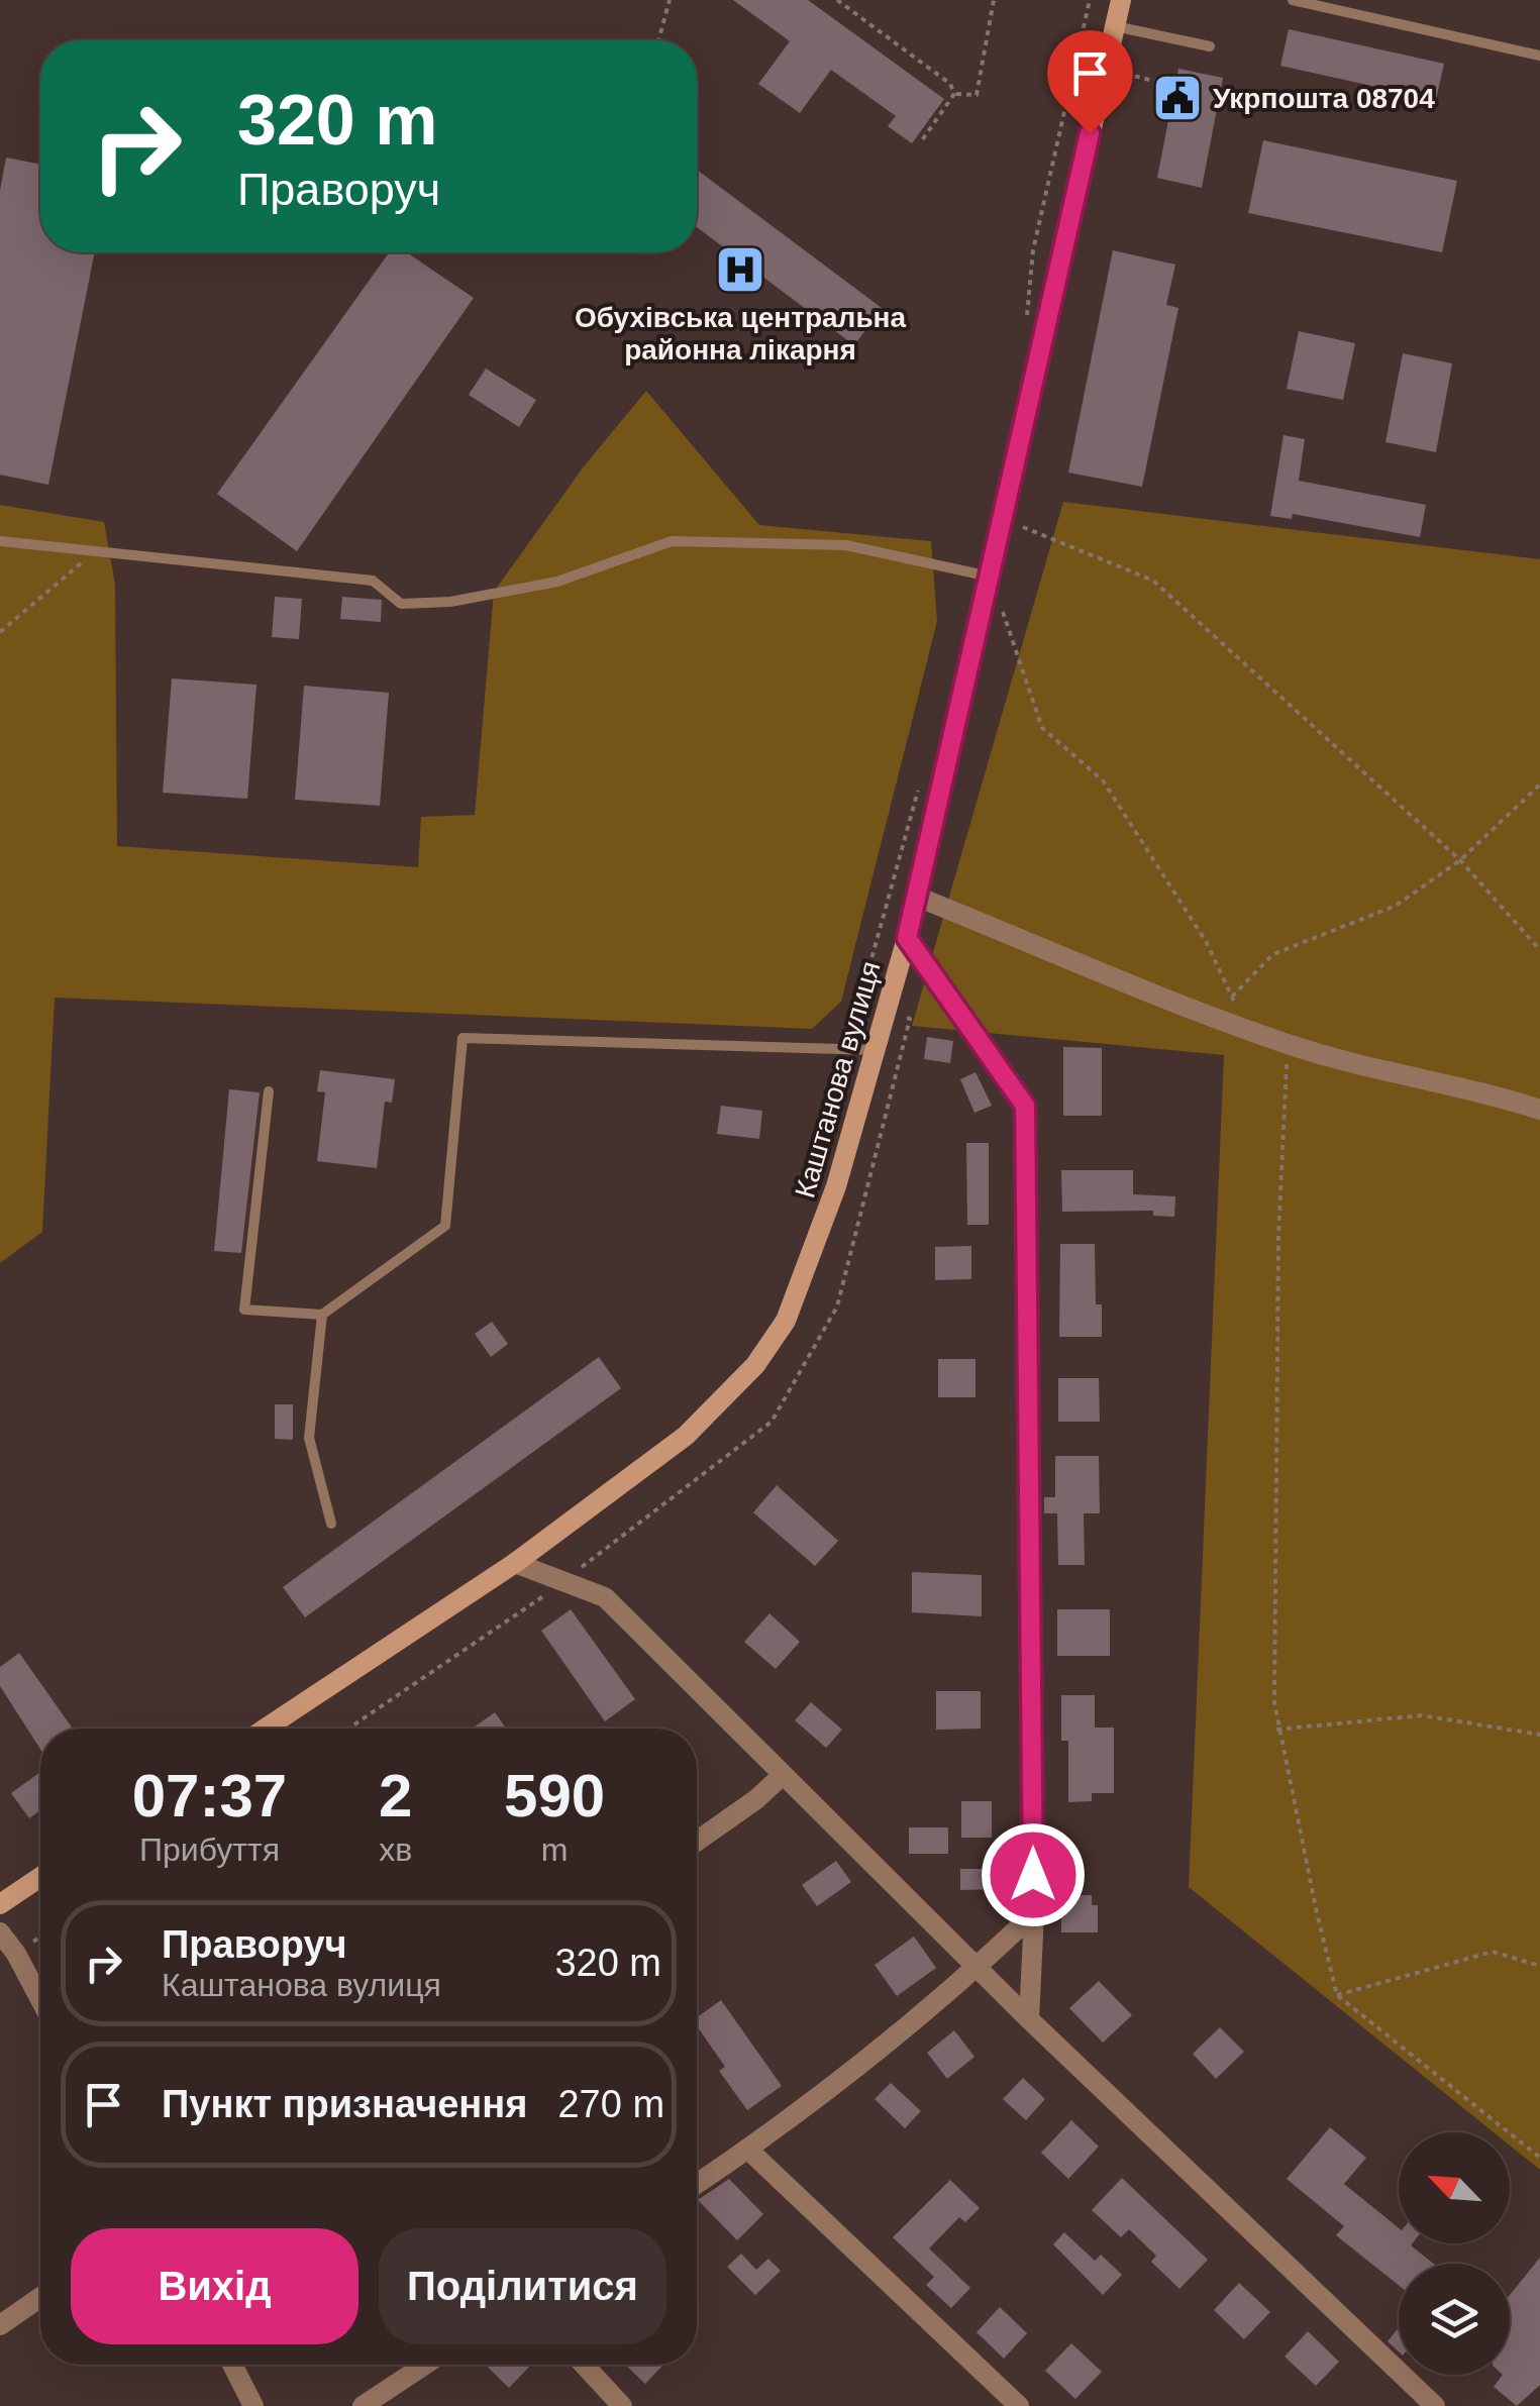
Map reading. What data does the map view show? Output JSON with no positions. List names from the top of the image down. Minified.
{"streets":{"main road":["Каштанова вулиця"]},"places":{"public building":["Укрпошта 08704"],"hospital":["Обухівська центральна районна лікарня"]},"north":"top left","page":{"turn":["320 m","Праворуч"],"eta":["07:37","Прибуття","2","хв","590","m"],"list":[{"name":"Праворуч","note":"Каштанова вулиця","value":"320 m"},{"name":"Пункт призначення","value":"270 m"}],"buttons":["Вихід","Поділитися"]}}
